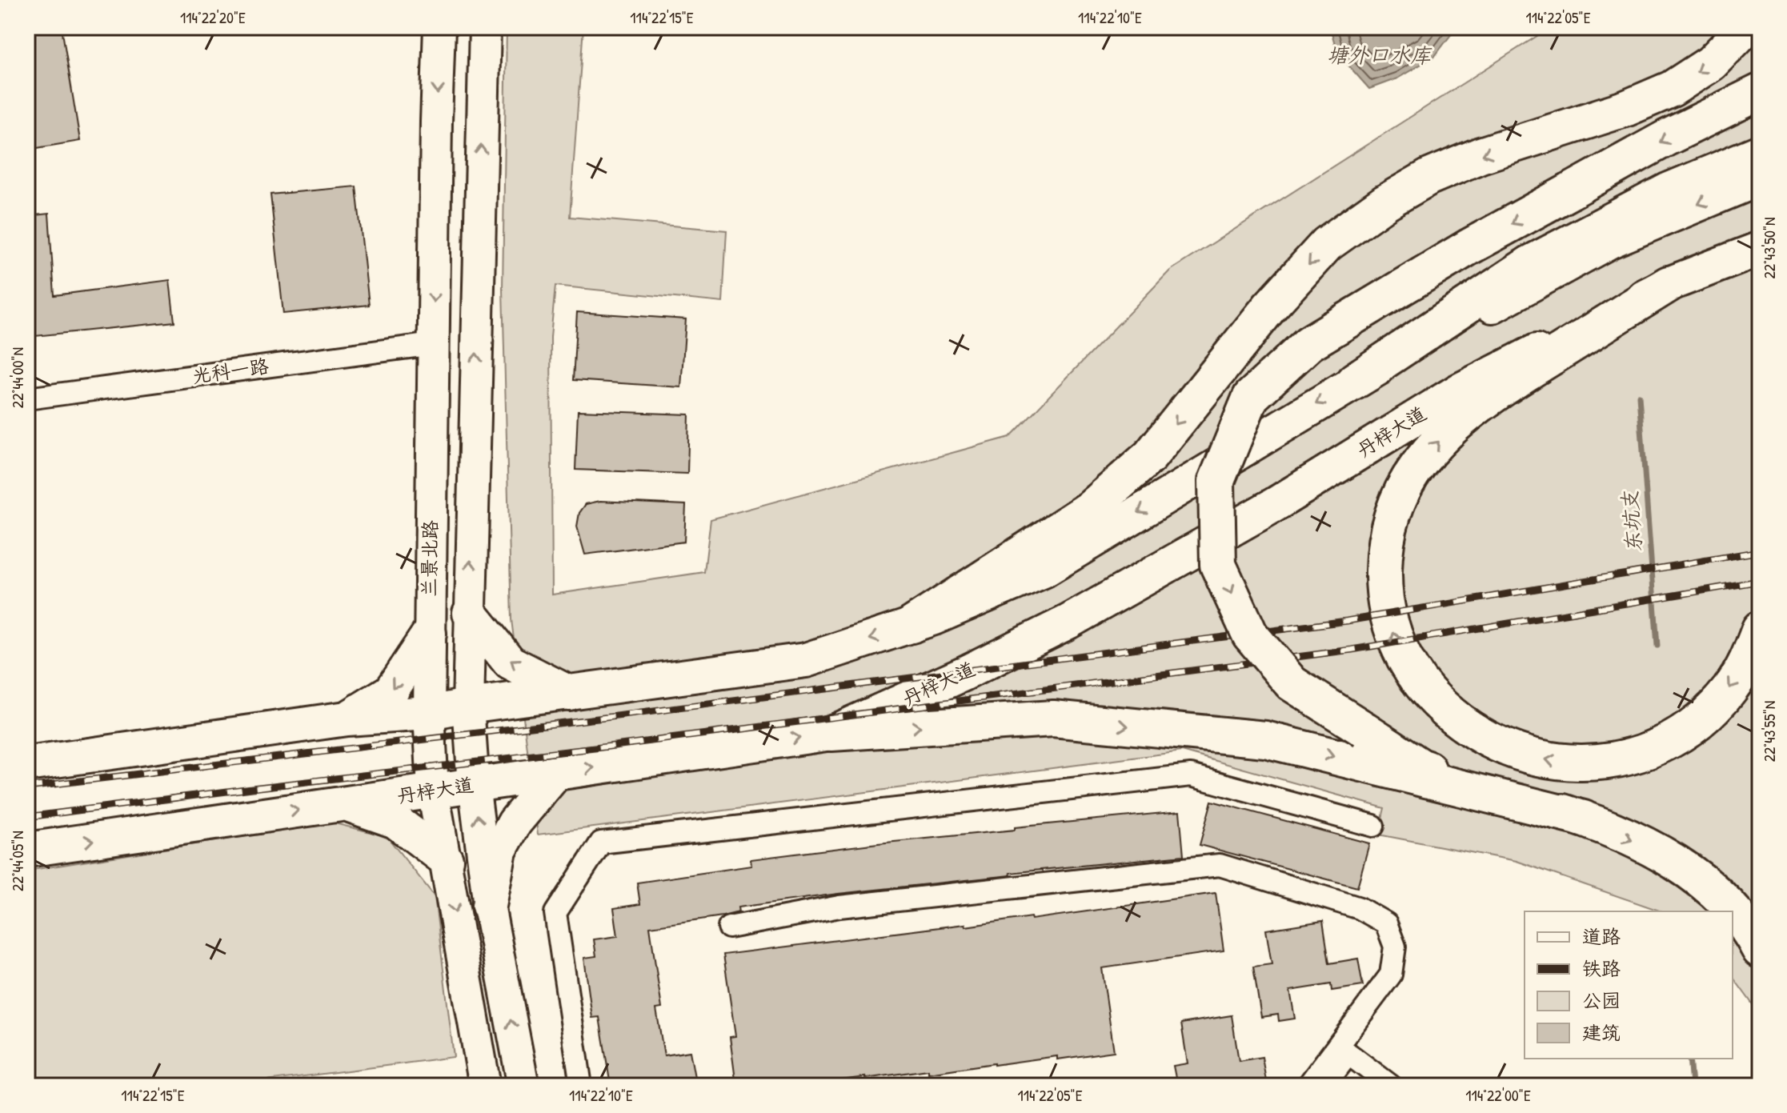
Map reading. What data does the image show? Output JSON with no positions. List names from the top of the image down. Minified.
{"streets":{"main road":["丹梓大道","兰景北路"],"street":["光科一路"]},"crossings":[["光科一路","兰景北路"],["丹梓大道","兰景北路"]],"water":["塘外口水库","东坑支"],"legend":["道路","铁路","公园","建筑"],"coordinates":["114°22'20\"E","114°22'15\"E","114°22'10\"E","114°22'05\"E","22°43'50\"N","22°44'00\"N","22°43'55\"N","22°44'05\"N","114°22'00\"E"]}
